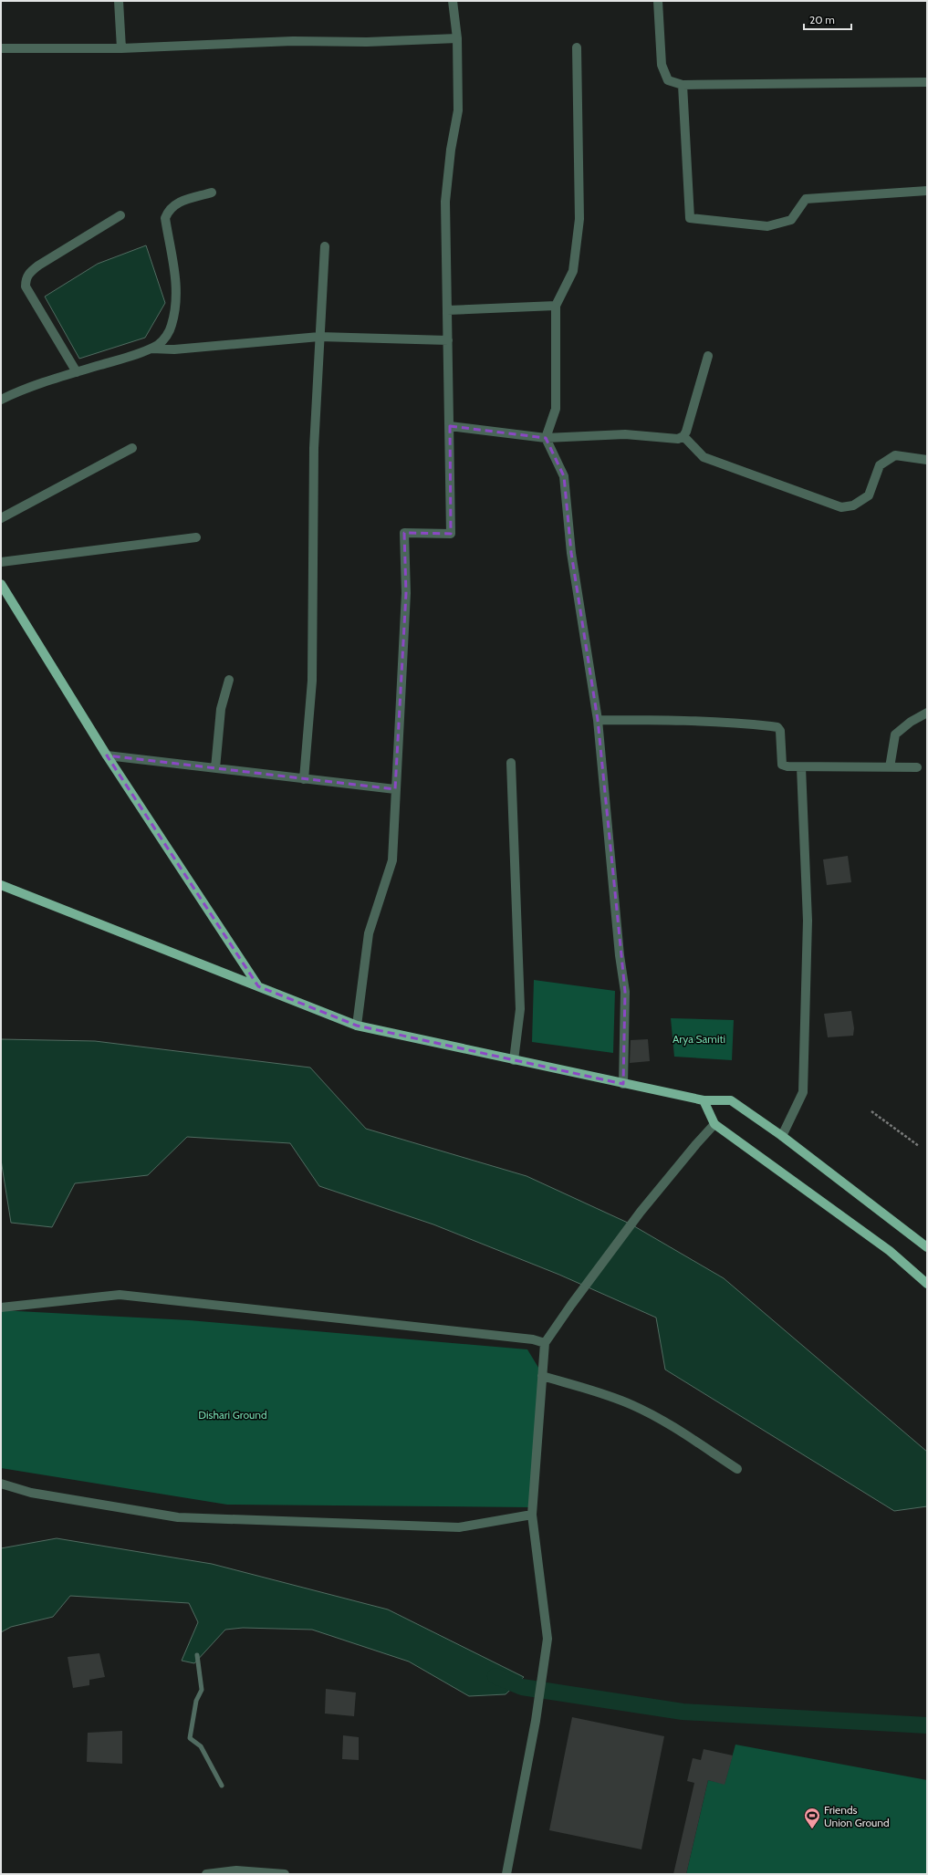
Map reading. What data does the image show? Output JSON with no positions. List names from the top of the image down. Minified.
{"parks":["Arya Samiti","Dishari Ground"],"places":{"sports":["Friends Union Ground"]},"scale_bar":"20 m"}
